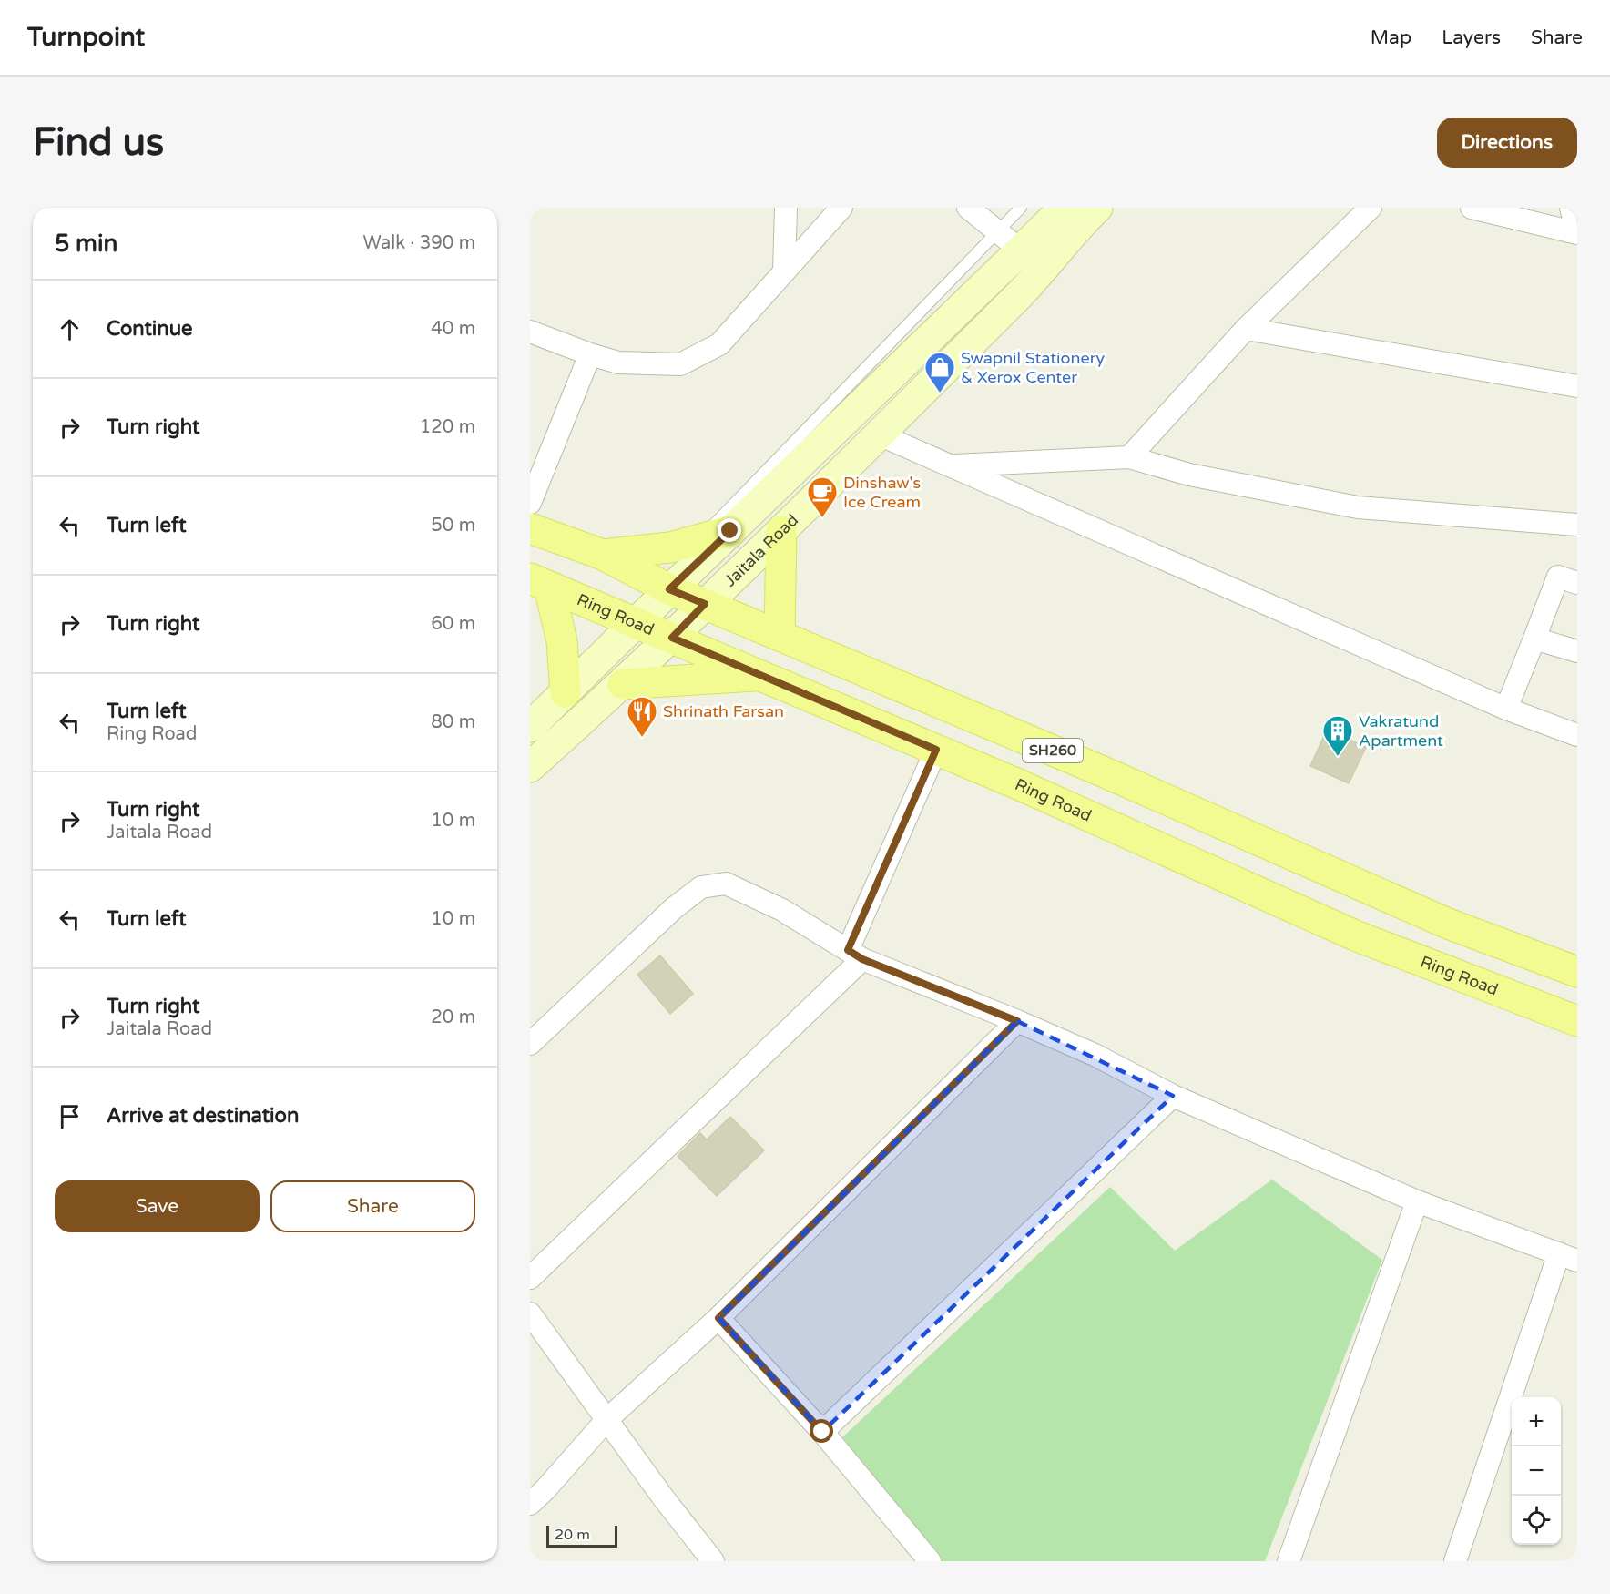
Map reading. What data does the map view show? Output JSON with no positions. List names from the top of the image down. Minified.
{"streets":{"main road":["Jaitala Road","Ring Road","SH260"]},"crossings":[["Jaitala Road","Ring Road"],["Jaitala Road","SH260"]],"places":{"shop":["Swapnil Stationery & Xerox Center"],"cafe":["Dinshaw's Ice Cream"],"restaurant":["Shrinath Farsan"],"building":["Vakratund Apartment"]},"scale_bar":"20 m","page":{"header":"Turnpoint","nav":["Map","Layers","Share"],"buttons":["Directions",["Save","Share"]],"title":"Find us","heading":["5 min","Walk · 390 m"],"list":[["Continue","40 m"],["Turn right","120 m"],["Turn left","50 m"],["Turn right","60 m"],["Turn left","Ring Road","80 m"],["Turn right","Jaitala Road","10 m"],["Turn left","10 m"],["Turn right","Jaitala Road","20 m"],"Arrive at destination"],"map_buttons":["+","−"],"scale":"20 m"}}
